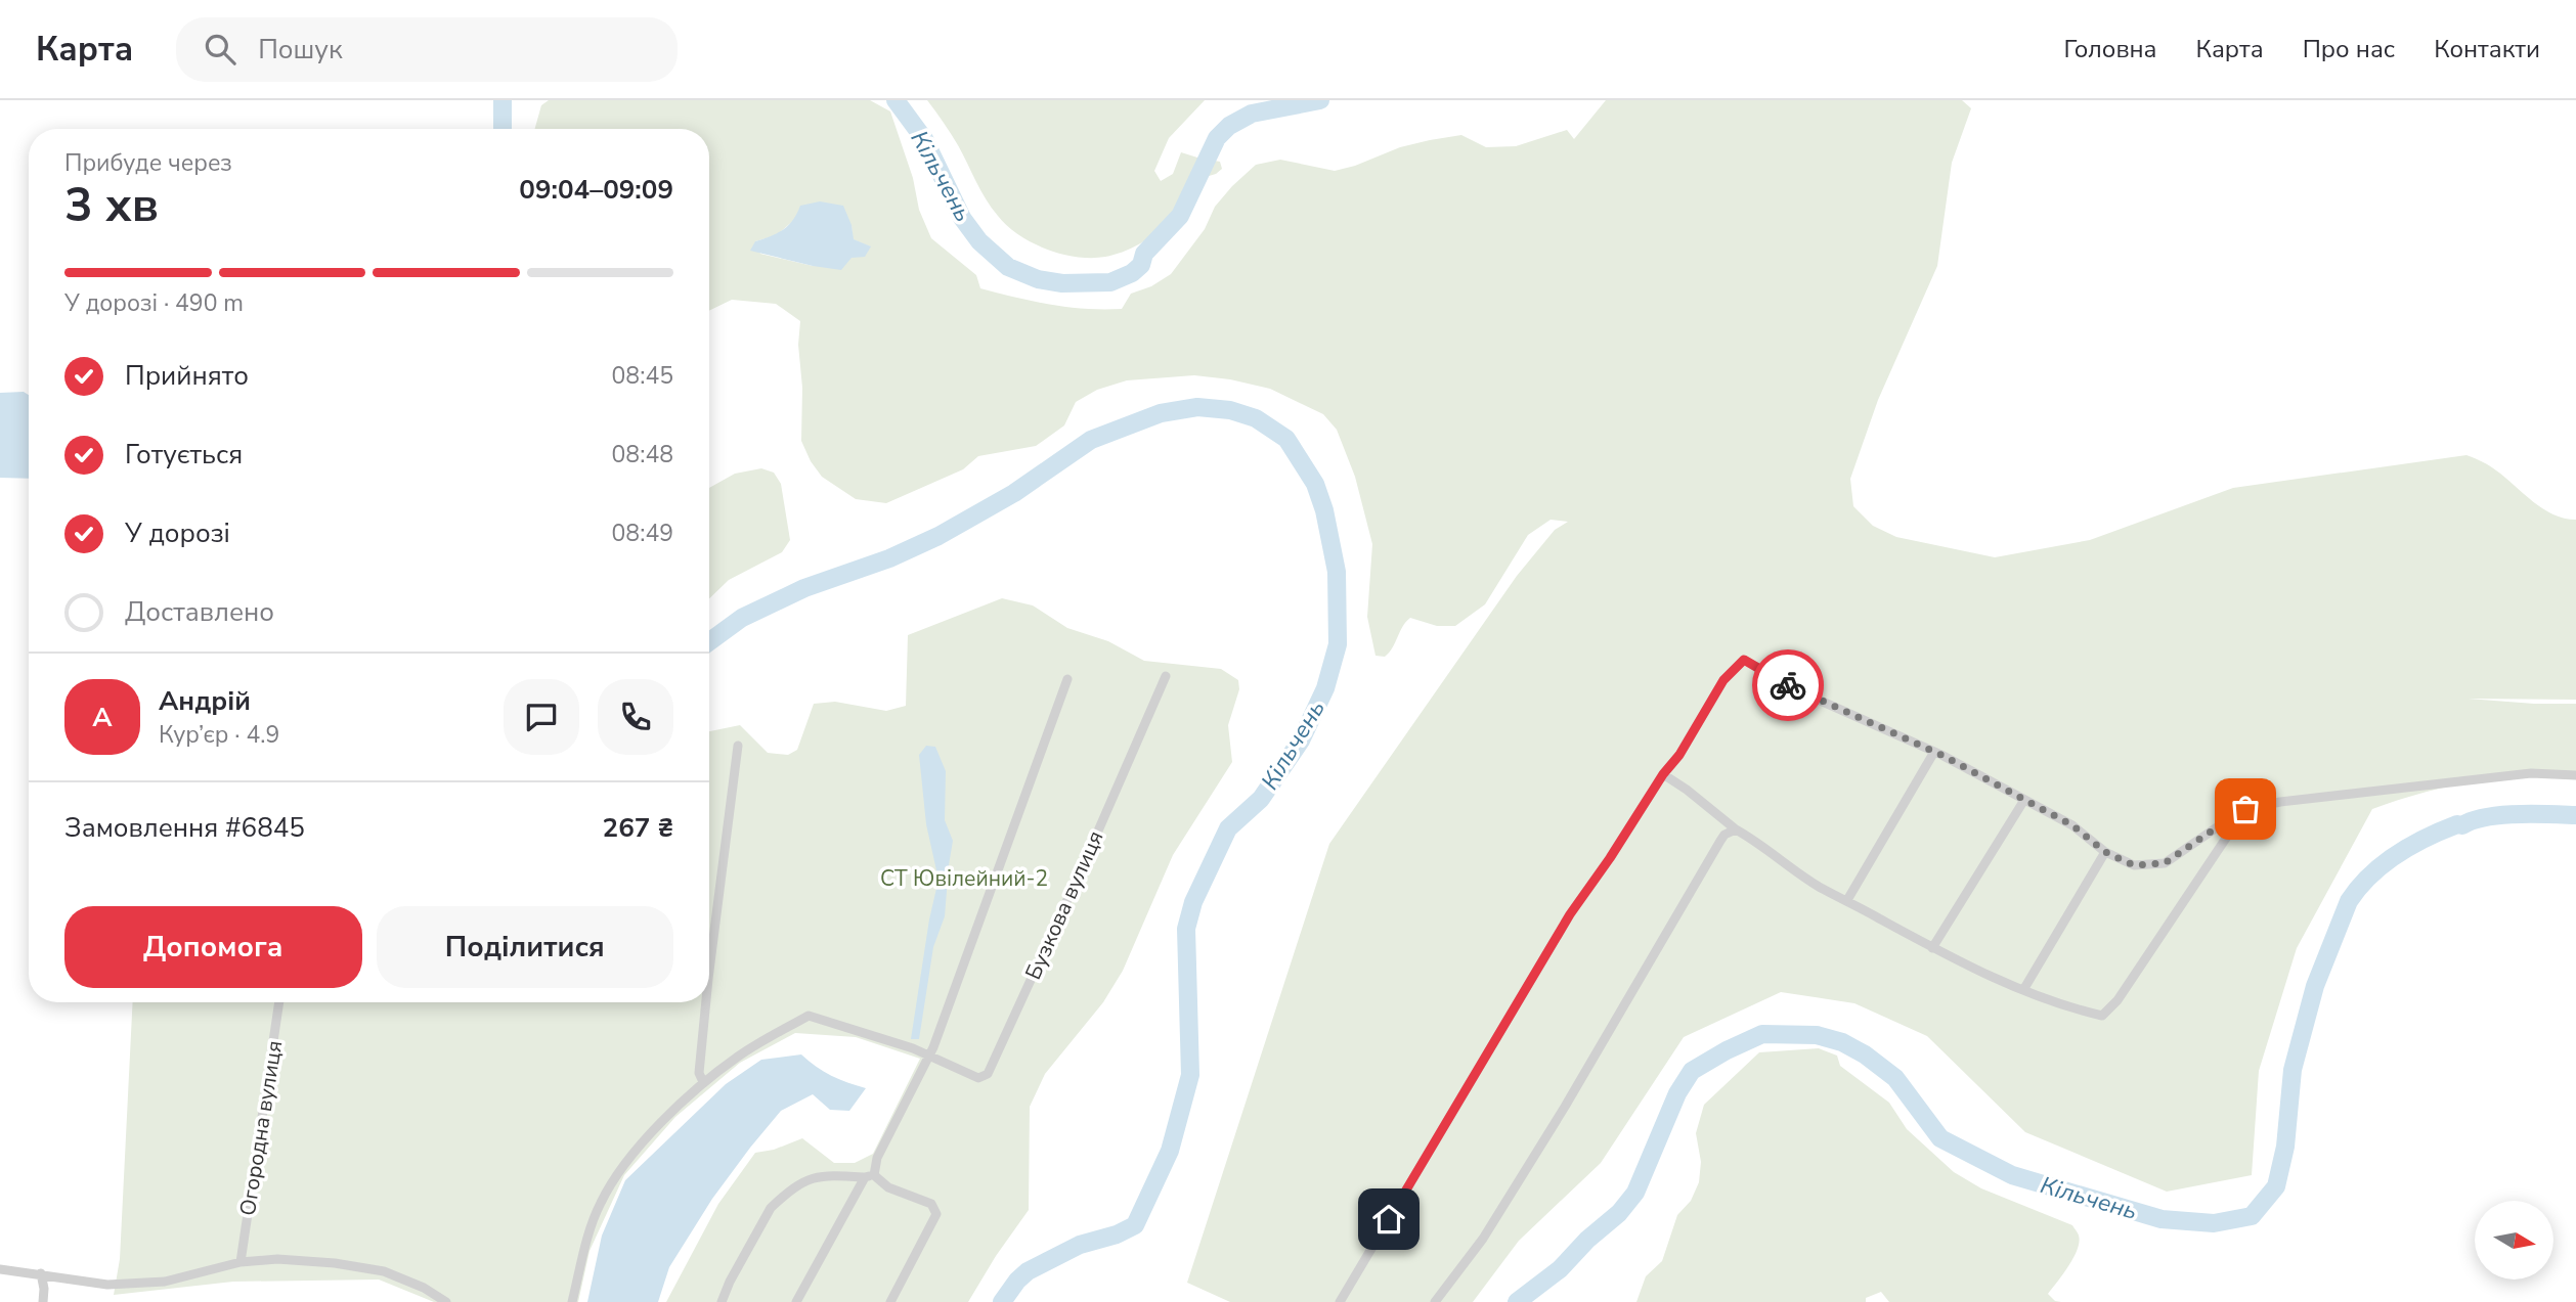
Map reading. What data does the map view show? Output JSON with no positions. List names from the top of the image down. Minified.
{"streets":{"street":["Бузкова вулиця","Огородна вулиця"]},"water":["Кільчень"],"parks":["СT Ювілейний-2"],"north":"right","page":{"header":"Карта","search":"Пошук","nav":["Головна","Карта","Про нас","Контакти"],"heading":["3 хв","Прибуде через","09:04–09:09"],"panel":["Андрій","Кур’єр · 4.9","Замовлення #6845","267 ₴"],"bar":"У дорозі · 490 m","list":[["Прийнято","08:45"],["Готується","08:48"],["У дорозі","08:49"],"Доставлено"],"round":"А","buttons":["Допомога","Поділитися"]}}
